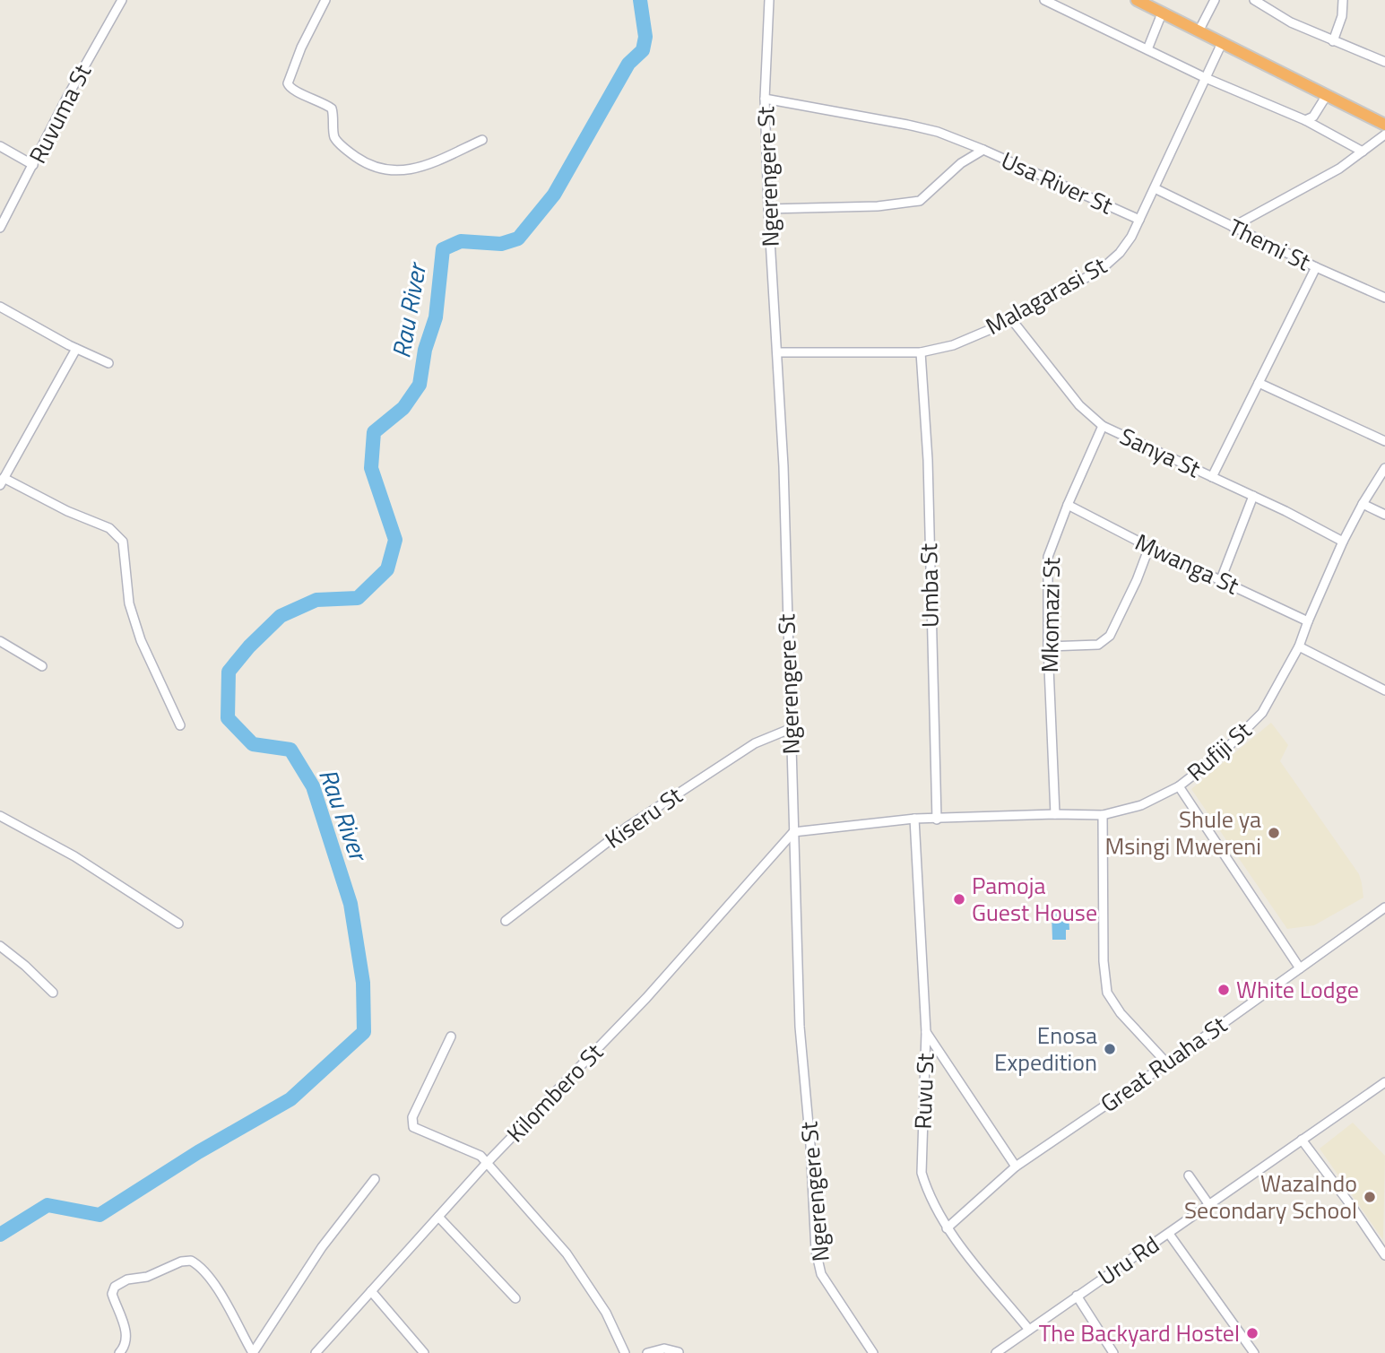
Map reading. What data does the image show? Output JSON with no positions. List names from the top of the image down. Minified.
{"streets":{"street":["Ruvuma St","Ngerengere St","Usa River St","Themi St","Malagarasi St","Sanya St","Mwanga St","Umba St","Mkomazi St","Rufiji St","Kiseru St","Great Ruaha St","Ruvu St","Kilombero St","Uru Rd"]},"crossings":[["Ngerengere St","Usa River St"],["Ngerengere St","Malagarasi St"],["Ngerengere St","Rufiji St"],["Ngerengere St","Kiseru St"],["Ngerengere St","Kilombero St"],["Usa River St","Malagarasi St"],["Themi St","Malagarasi St"],["Malagarasi St","Sanya St"],["Malagarasi St","Umba St"],["Sanya St","Mkomazi St"],["Sanya St","Rufiji St"],["Mwanga St","Mkomazi St"],["Mwanga St","Rufiji St"],["Umba St","Rufiji St"],["Mkomazi St","Rufiji St"],["Rufiji St","Ruvu St"],["Rufiji St","Kilombero St"],["Great Ruaha St","Ruvu St"],["Ruvu St","Uru Rd"]],"water":["Rau River"],"places":["Shule ya Msingi Mwereni","Pamoja Guest House","White Lodge","Enosa Expedition","Wazalndo Secondary School","The Backyard Hostel"]}
